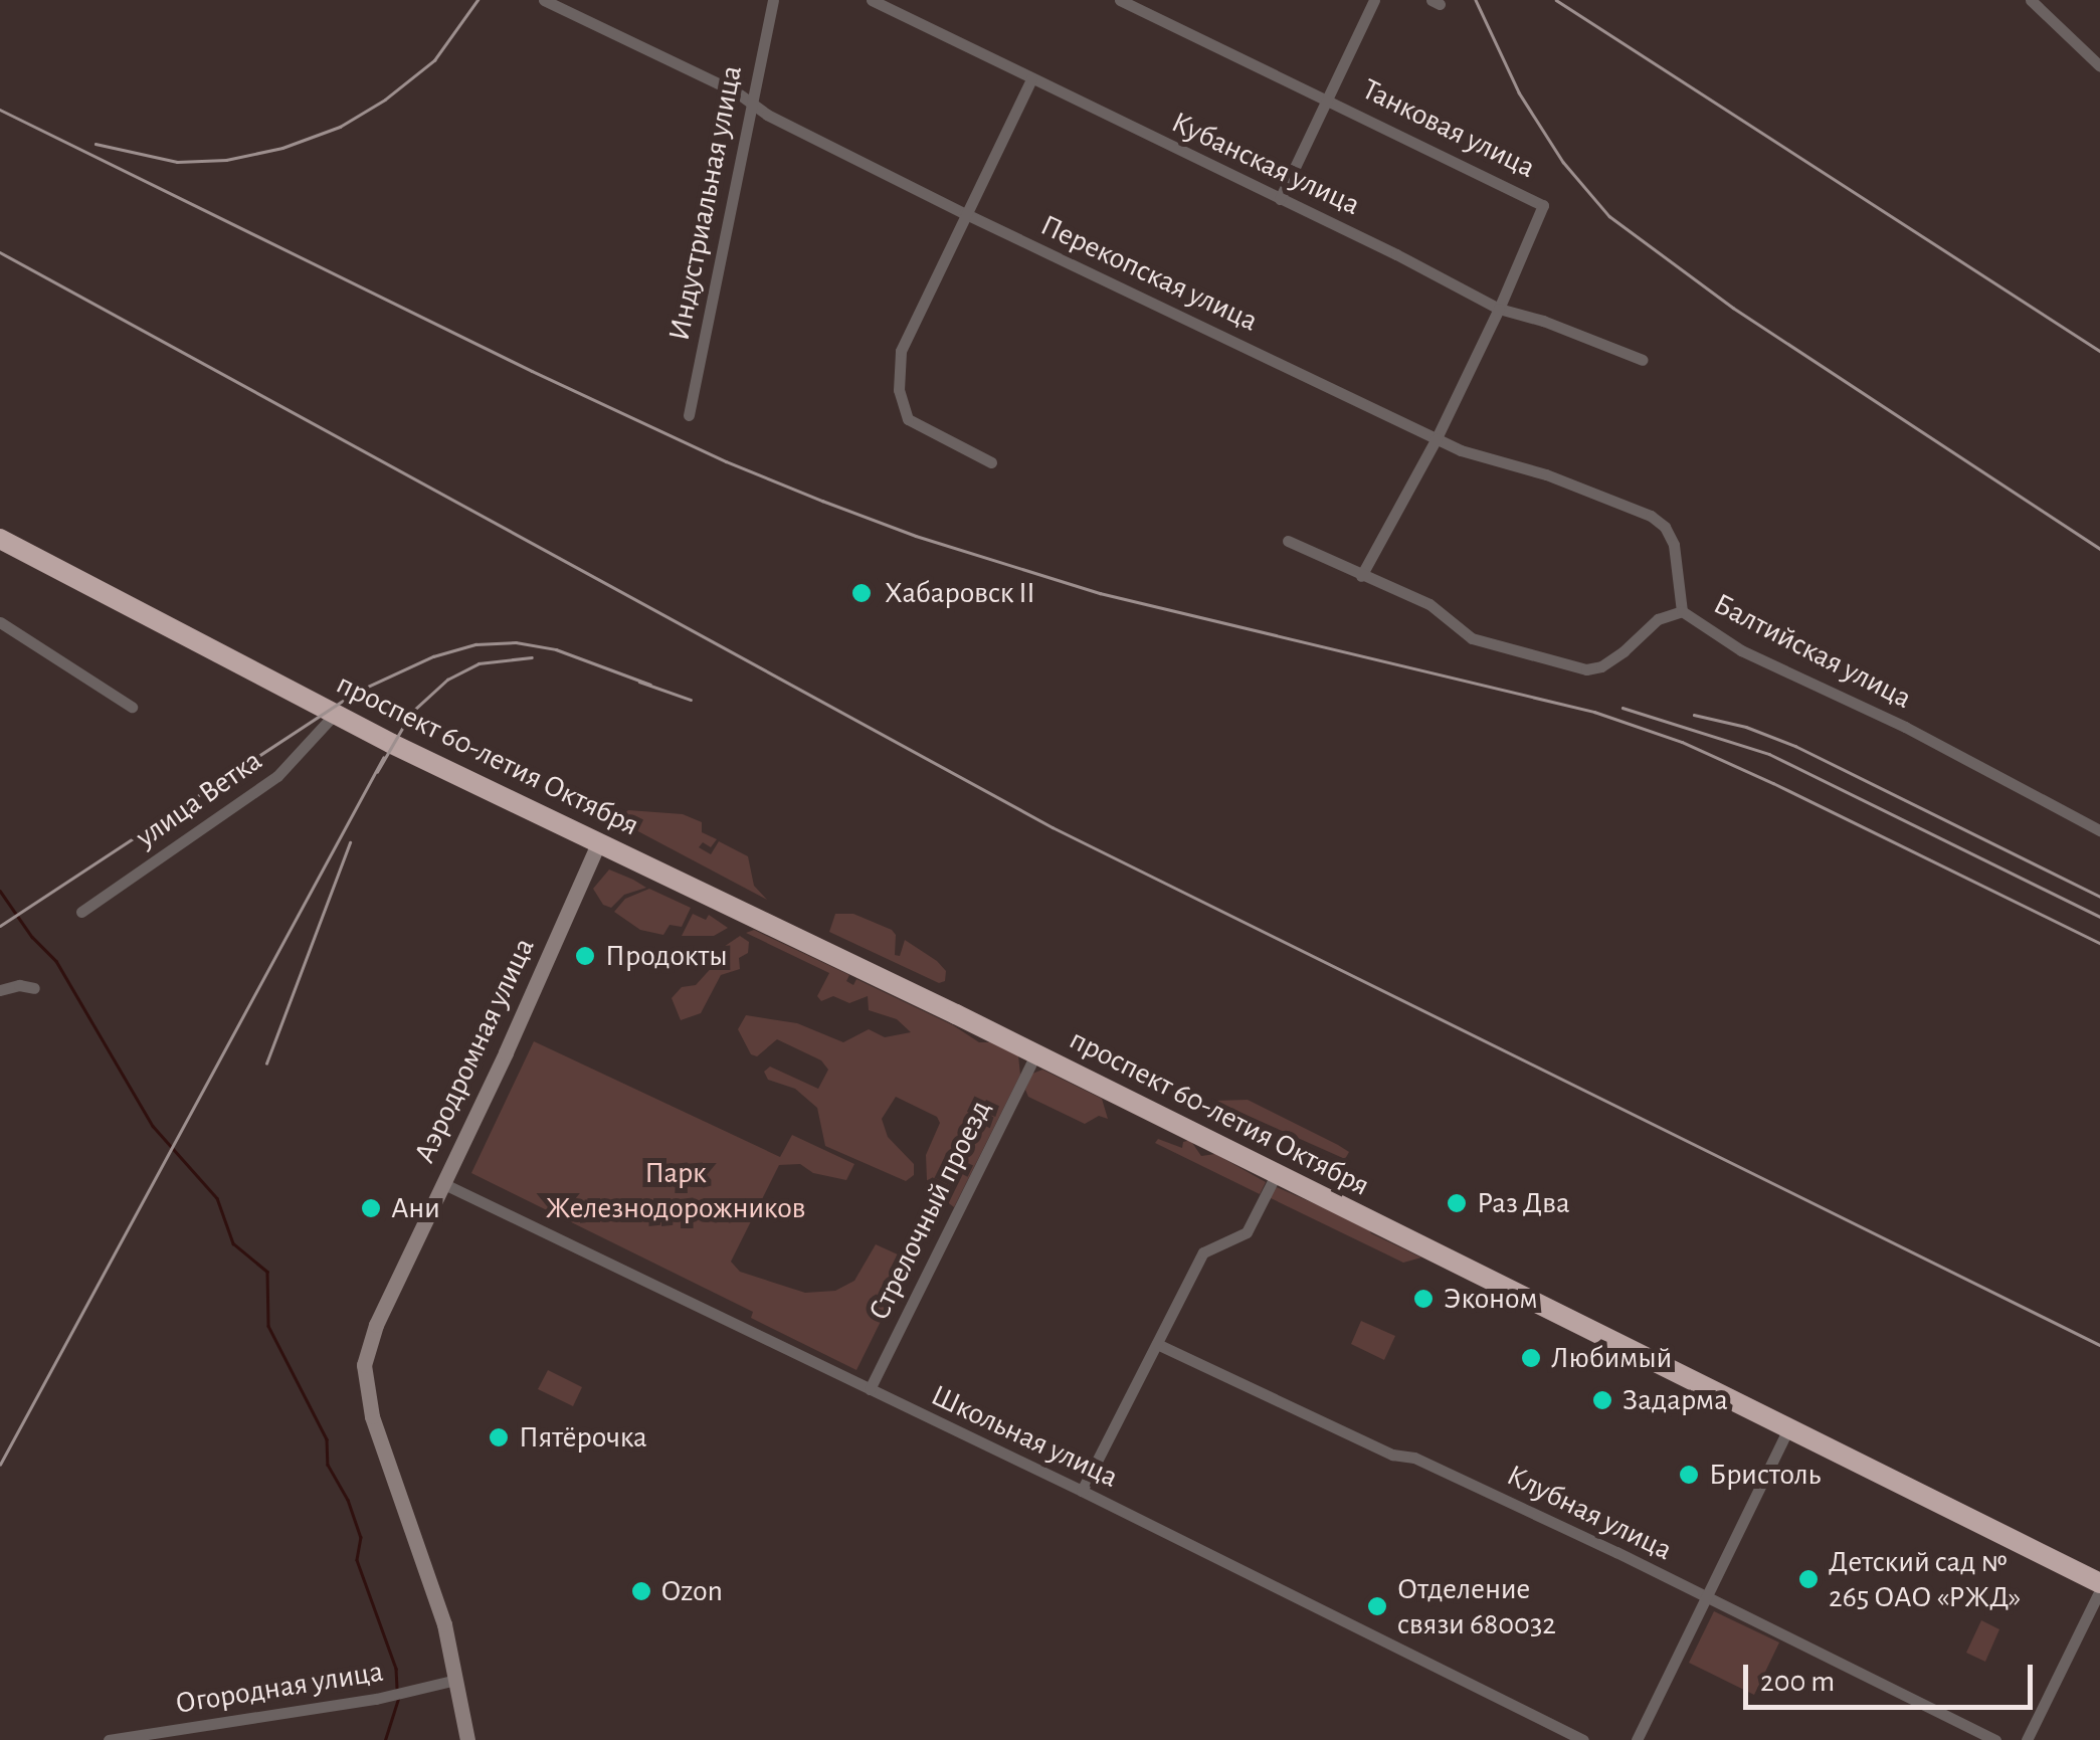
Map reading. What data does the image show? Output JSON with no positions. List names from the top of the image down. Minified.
{"streets":{"highway":["проспект 60-летия Октября"],"street":["Танковая улица","Кубанская улица","Индустриальная улица","Перекопская улица","Балтийская улица","улица Ветка","Аэродромная улица","Стрелочный проезд","Школьная улица","Клубная улица","Огородная улица"]},"crossings":[["Танковая улица","Кубанская улица"],["Танковая улица","Перекопская улица"],["Танковая улица","Балтийская улица"],["Индустриальная улица","Перекопская улица"],["Перекопская улица","Балтийская улица"],["проспект 60-летия Октября","улица Ветка"],["проспект 60-летия Октября","Аэродромная улица"],["проспект 60-летия Октября","Стрелочный проезд"],["Аэродромная улица","Школьная улица"],["Аэродромная улица","Огородная улица"],["Стрелочный проезд","Школьная улица"]],"parks":["Парк Железнодорожников"],"places":["Хабаровск II","Продокты","Раз Два","Ани","Эконом","Любимый","Задарма","Пятёрочка","Бристоль","Детский сад № 265 ОАО «РЖД»","Ozon","Отделение связи 680032"],"scale_bar":"200 m"}
